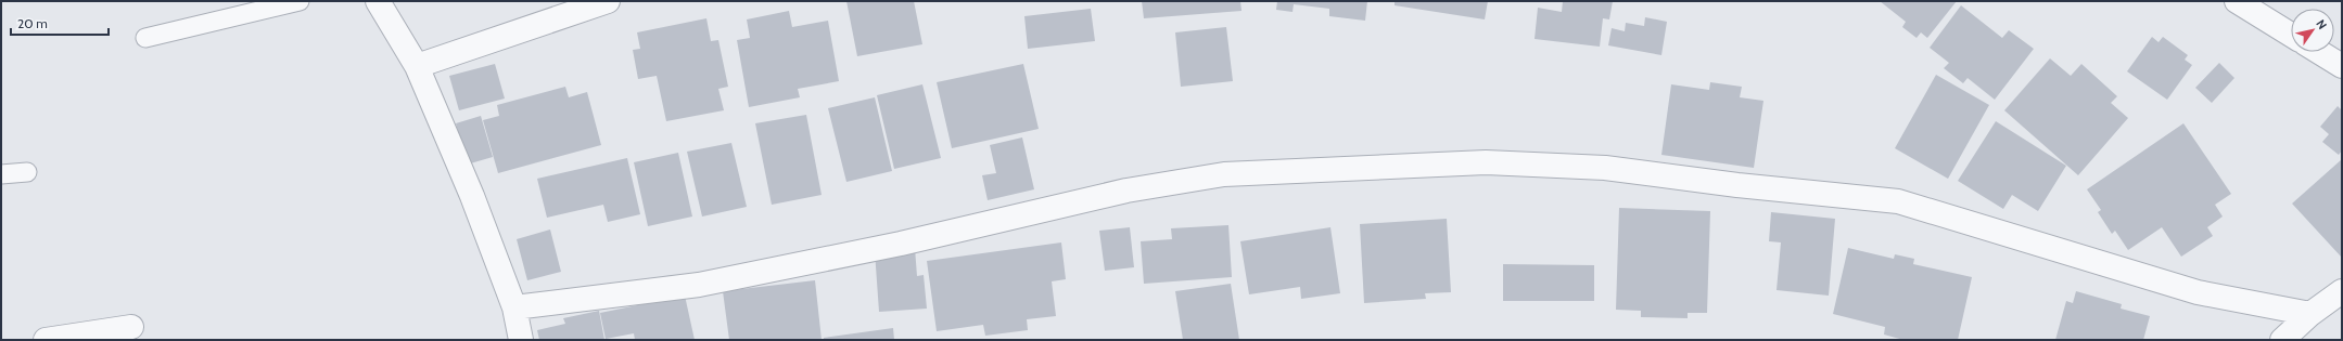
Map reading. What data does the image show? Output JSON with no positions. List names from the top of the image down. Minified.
{"scale_bar":"20 m","north":"top right"}
